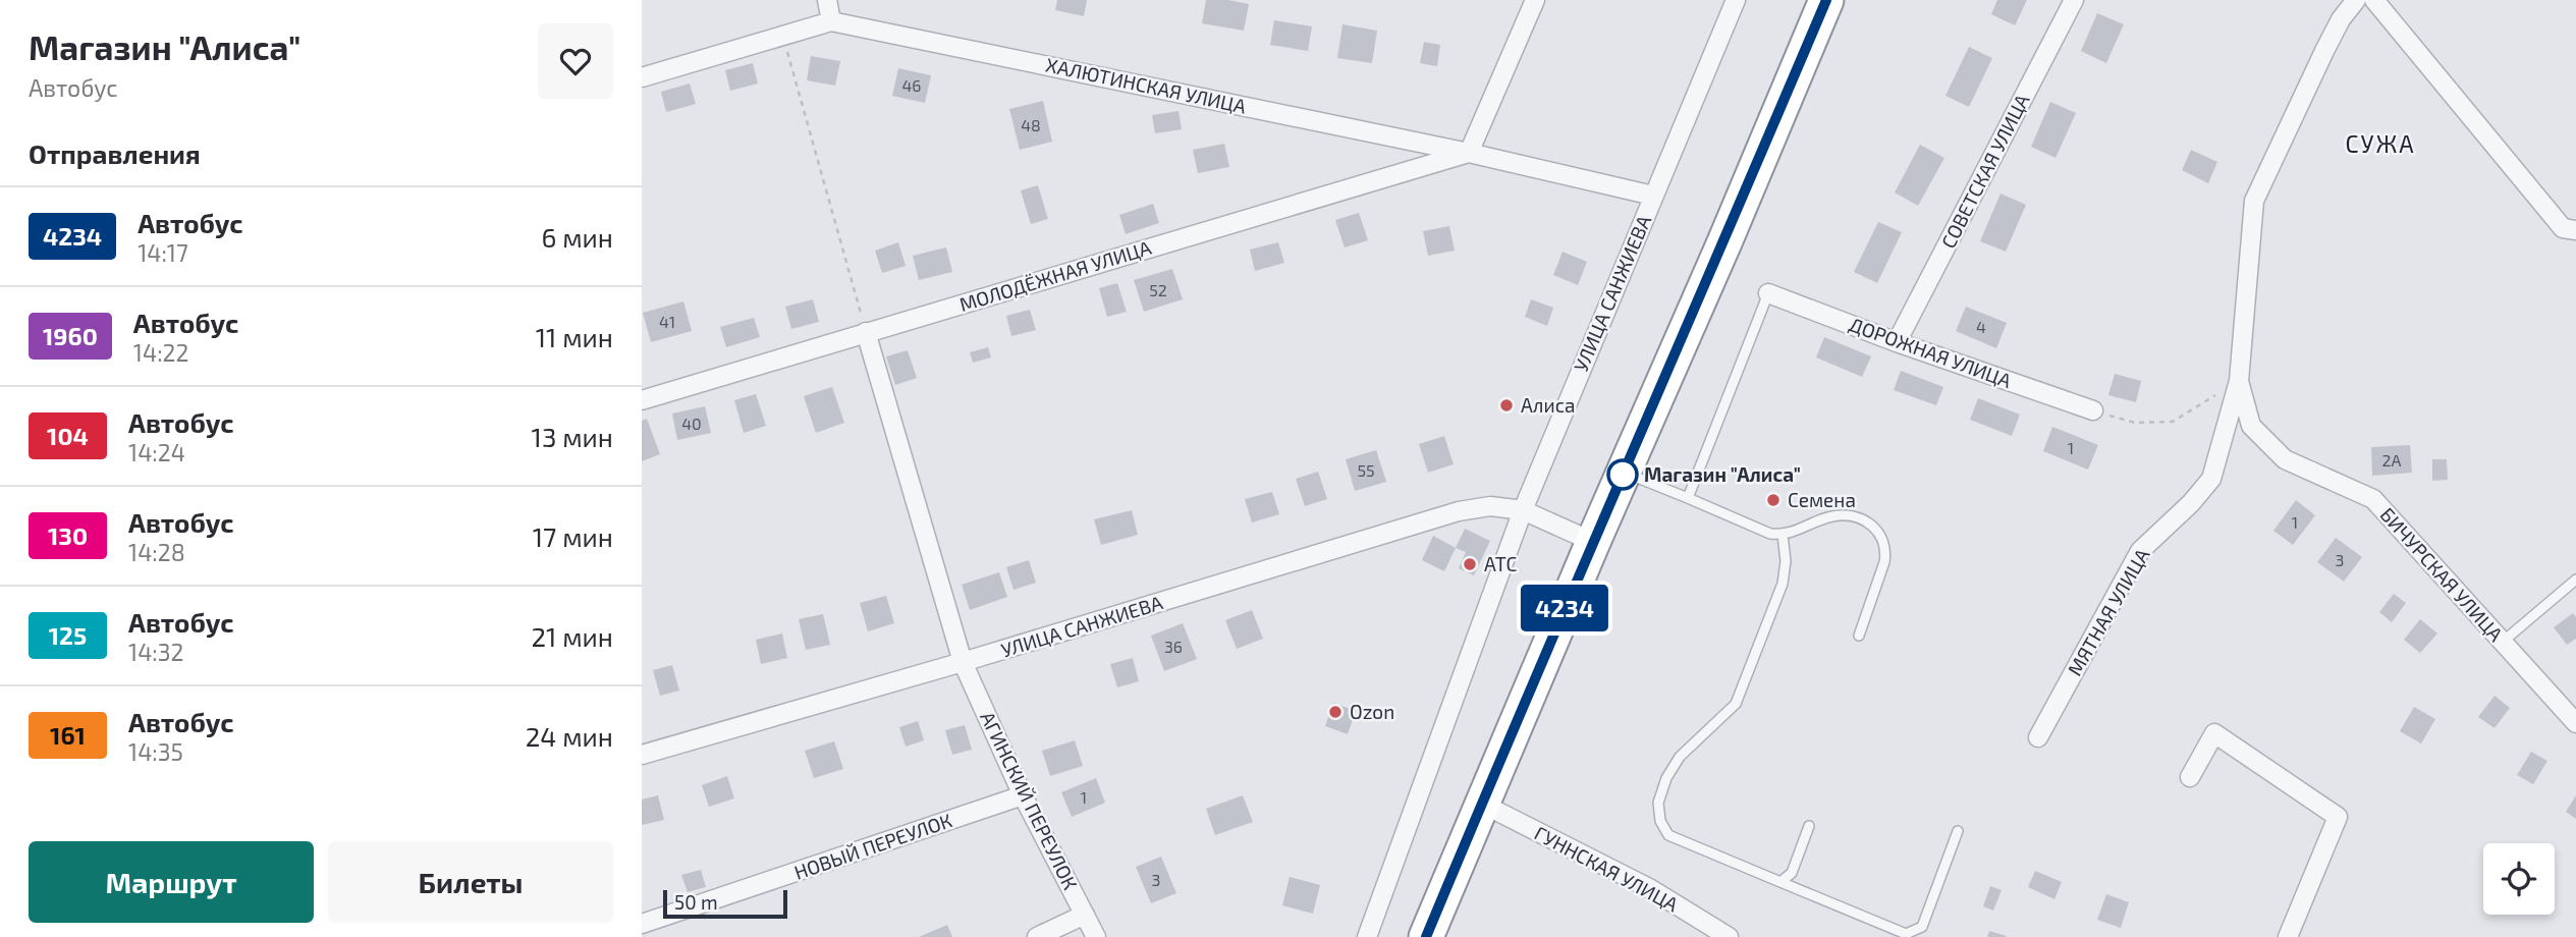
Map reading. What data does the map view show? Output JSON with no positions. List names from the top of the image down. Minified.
{"streets":{"street":["ХАЛЮТИНСКАЯ УЛИЦА","СОВЕТСКАЯ УЛИЦА","МОЛОДЁЖНАЯ УЛИЦА","УЛИЦА САНЖИЕВА","ДОРОЖНАЯ УЛИЦА","БИЧУРСКАЯ УЛИЦА","МЯТНАЯ УЛИЦА","АГИНСКИЙ ПЕРЕУЛОК","НОВЫЙ ПЕРЕУЛОК","ГУННСКАЯ УЛИЦА"]},"crossings":[["ХАЛЮТИНСКАЯ УЛИЦА","МОЛОДЁЖНАЯ УЛИЦА"],["ХАЛЮТИНСКАЯ УЛИЦА","УЛИЦА САНЖИЕВА"],["СОВЕТСКАЯ УЛИЦА","ДОРОЖНАЯ УЛИЦА"],["МОЛОДЁЖНАЯ УЛИЦА","АГИНСКИЙ ПЕРЕУЛОК"],["УЛИЦА САНЖИЕВА","АГИНСКИЙ ПЕРЕУЛОК"],["БИЧУРСКАЯ УЛИЦА","МЯТНАЯ УЛИЦА"],["АГИНСКИЙ ПЕРЕУЛОК","НОВЫЙ ПЕРЕУЛОК"]],"districts":["СУЖА"],"places":["Алиса","Магазин \"Алиса\"","Семена","АТС","Ozon"],"lines":["bus line 4234"],"house_numbers":["46","48","52","41","4","40","1","2А","55","1","3","36","1","3"],"scale_bar":"50 m","page":{"heading":[["Магазин \"Алиса\"","Автобус"],"Отправления"],"on_map":"4234","list":[{"mark":"4234","name":"Автобус","note":"14:17","value":"6 мин"},{"mark":"1960","name":"Автобус","note":"14:22","value":"11 мин"},{"mark":"104","name":"Автобус","note":"14:24","value":"13 мин"},{"mark":"130","name":"Автобус","note":"14:28","value":"17 мин"},{"mark":"125","name":"Автобус","note":"14:32","value":"21 мин"},{"mark":"161","name":"Автобус","note":"14:35","value":"24 мин"}],"buttons":["Маршрут","Билеты"],"scale":"50 m"}}
